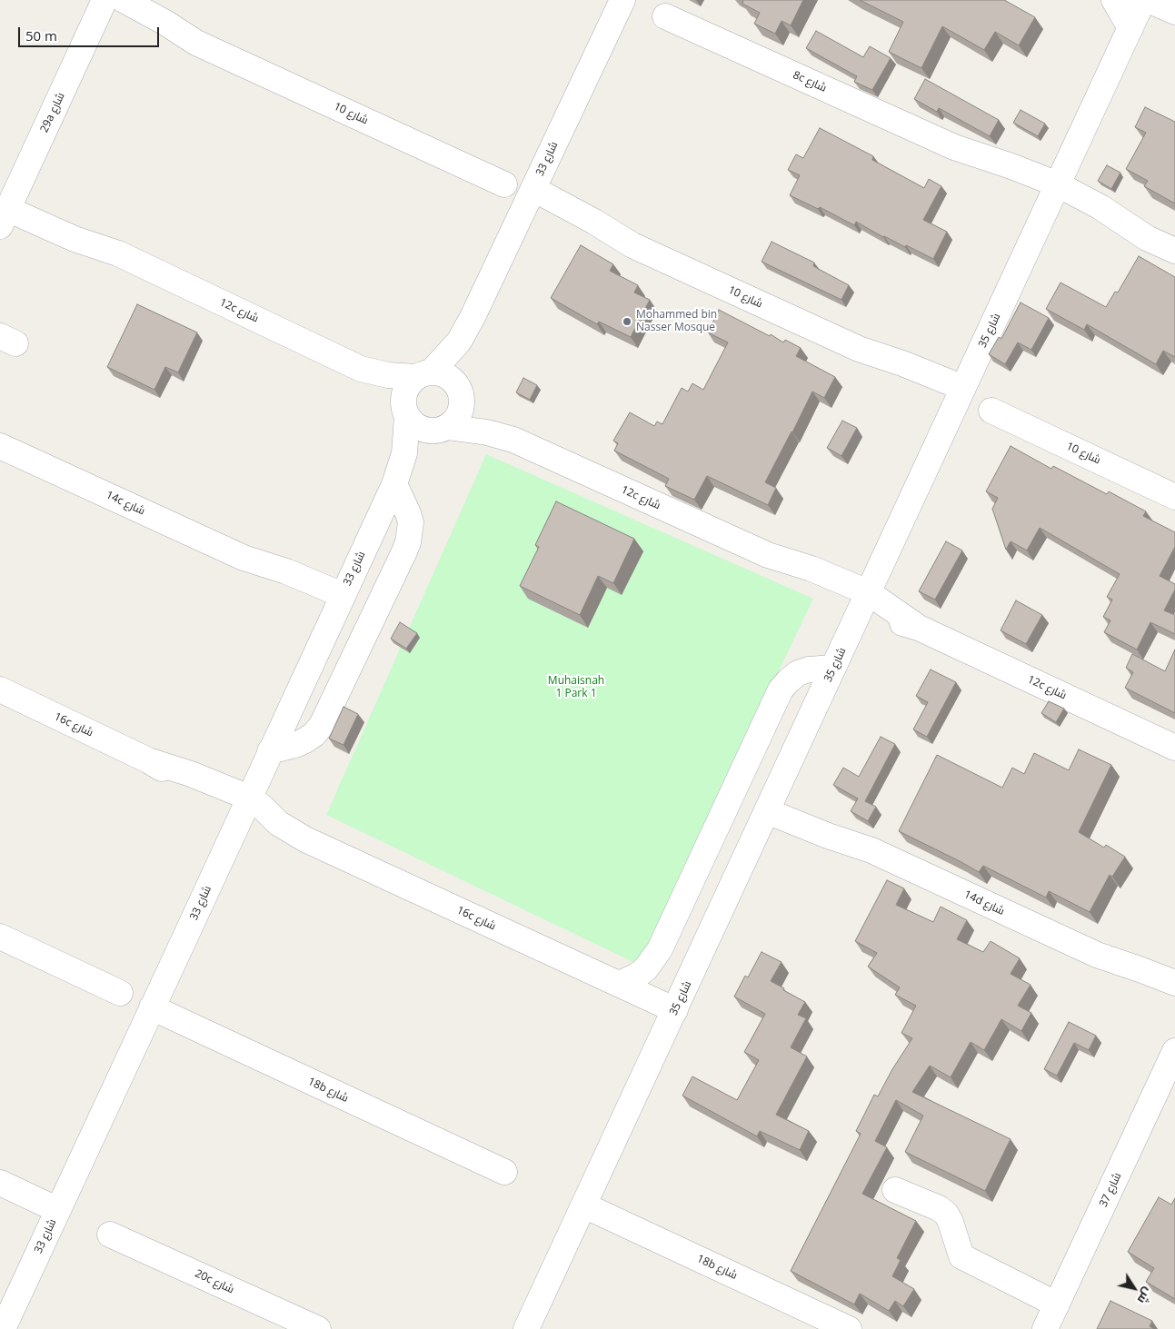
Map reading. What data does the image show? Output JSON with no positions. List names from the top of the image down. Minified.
{"streets":{"street":["8c شارع","29a شارع","شارع 10","شارع 33","12c شارع","شارع 35","14c شارع","16c شارع","14d شارع","18b شارع","شارع 37","20c شارع"]},"crossings":[["8c شارع","شارع 35"],["29a شارع","شارع 10"],["29a شارع","12c شارع"],["شارع 10","شارع 33"],["شارع 10","شارع 35"],["شارع 33","12c شارع"],["شارع 33","14c شارع"],["شارع 33","16c شارع"],["شارع 33","18b شارع"],["12c شارع","شارع 35"],["شارع 35","16c شارع"],["شارع 35","14d شارع"],["شارع 35","18b شارع"]],"parks":["Muhaisnah 1 Park 1"],"places":["Mohammed bin Nasser Mosque"],"scale_bar":"50 m","north":"bottom right"}
